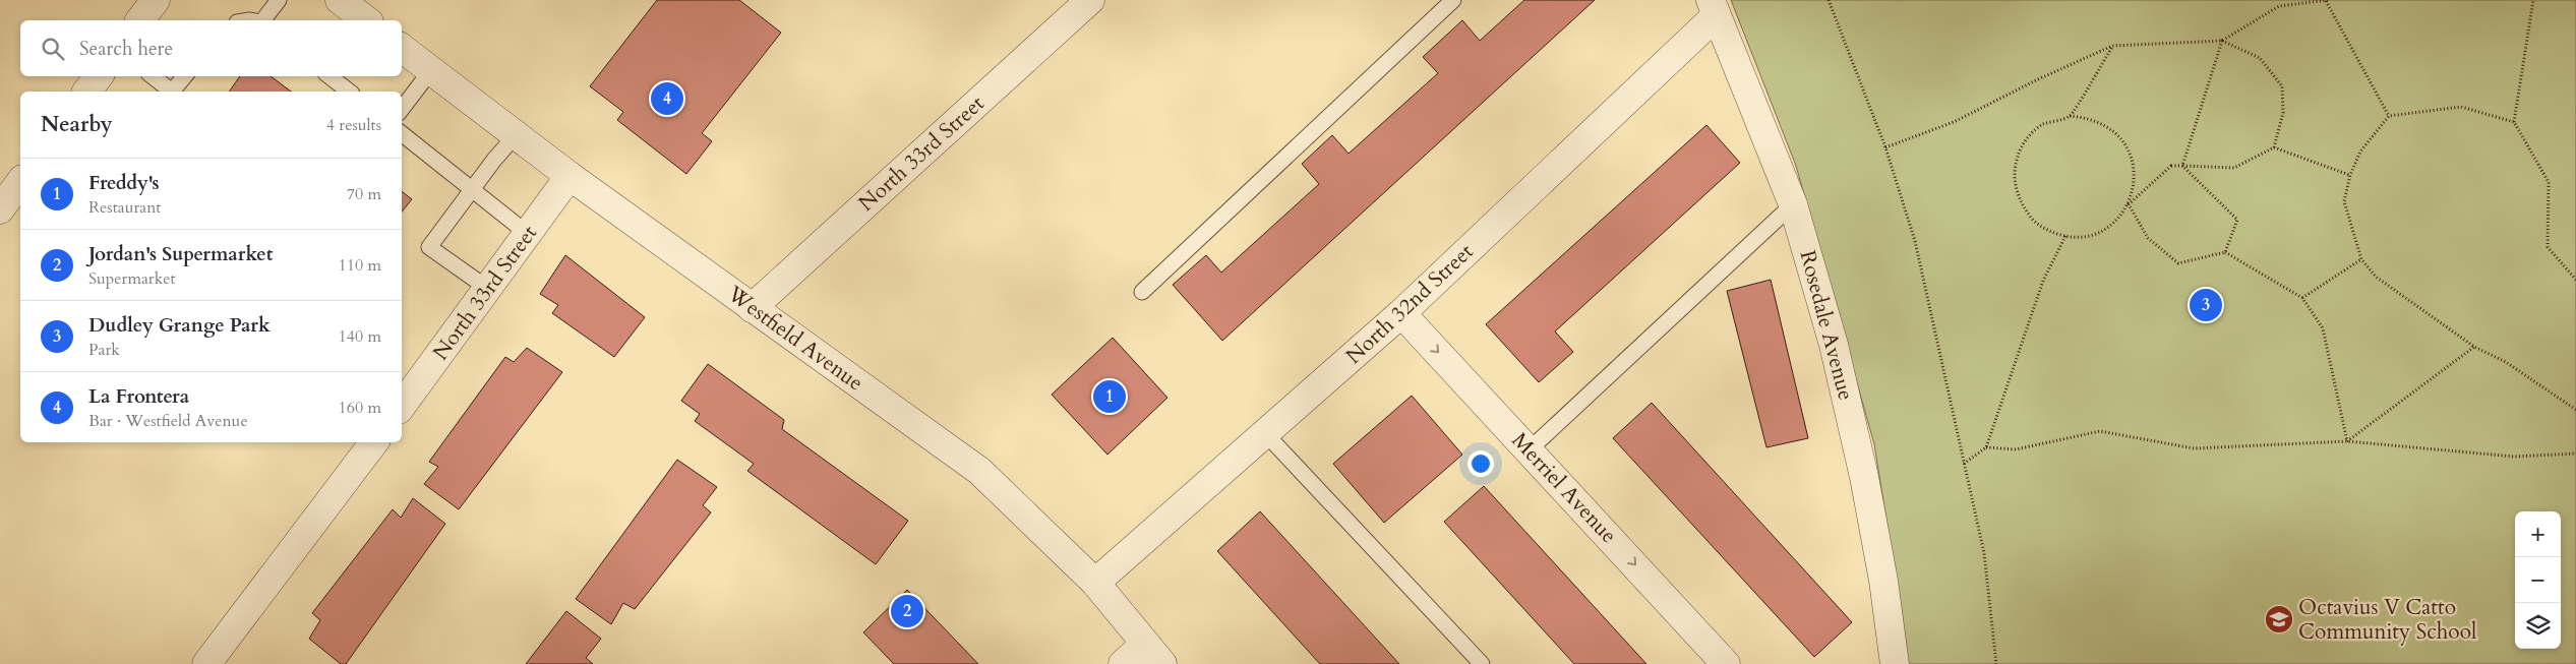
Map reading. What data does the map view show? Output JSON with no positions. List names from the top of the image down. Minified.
{"streets":{"street":["North 33rd Street","North 32nd Street","Rosedale Avenue","Westfield Avenue","Merriel Avenue"]},"crossings":[["North 33rd Street","Westfield Avenue"],["North 32nd Street","Rosedale Avenue"],["North 32nd Street","Westfield Avenue"],["North 32nd Street","Merriel Avenue"]],"one_way":["Merriel Avenue"],"places":{"school or university":["Octavius V Catto Community School"]},"page":{"search":"Search here","pins":["4","3","1","2"],"heading":["Nearby","4 results"],"list":[{"mark":"1","name":"Freddy's","note":"Restaurant","value":"70 m"},{"mark":"2","name":"Jordan's Supermarket","note":"Supermarket","value":"110 m"},{"mark":"3","name":"Dudley Grange Park","note":"Park","value":"140 m"},{"mark":"4","name":"La Frontera","note":"Bar · Westfield Avenue","value":"160 m"}],"map_buttons":["+","−"]}}
